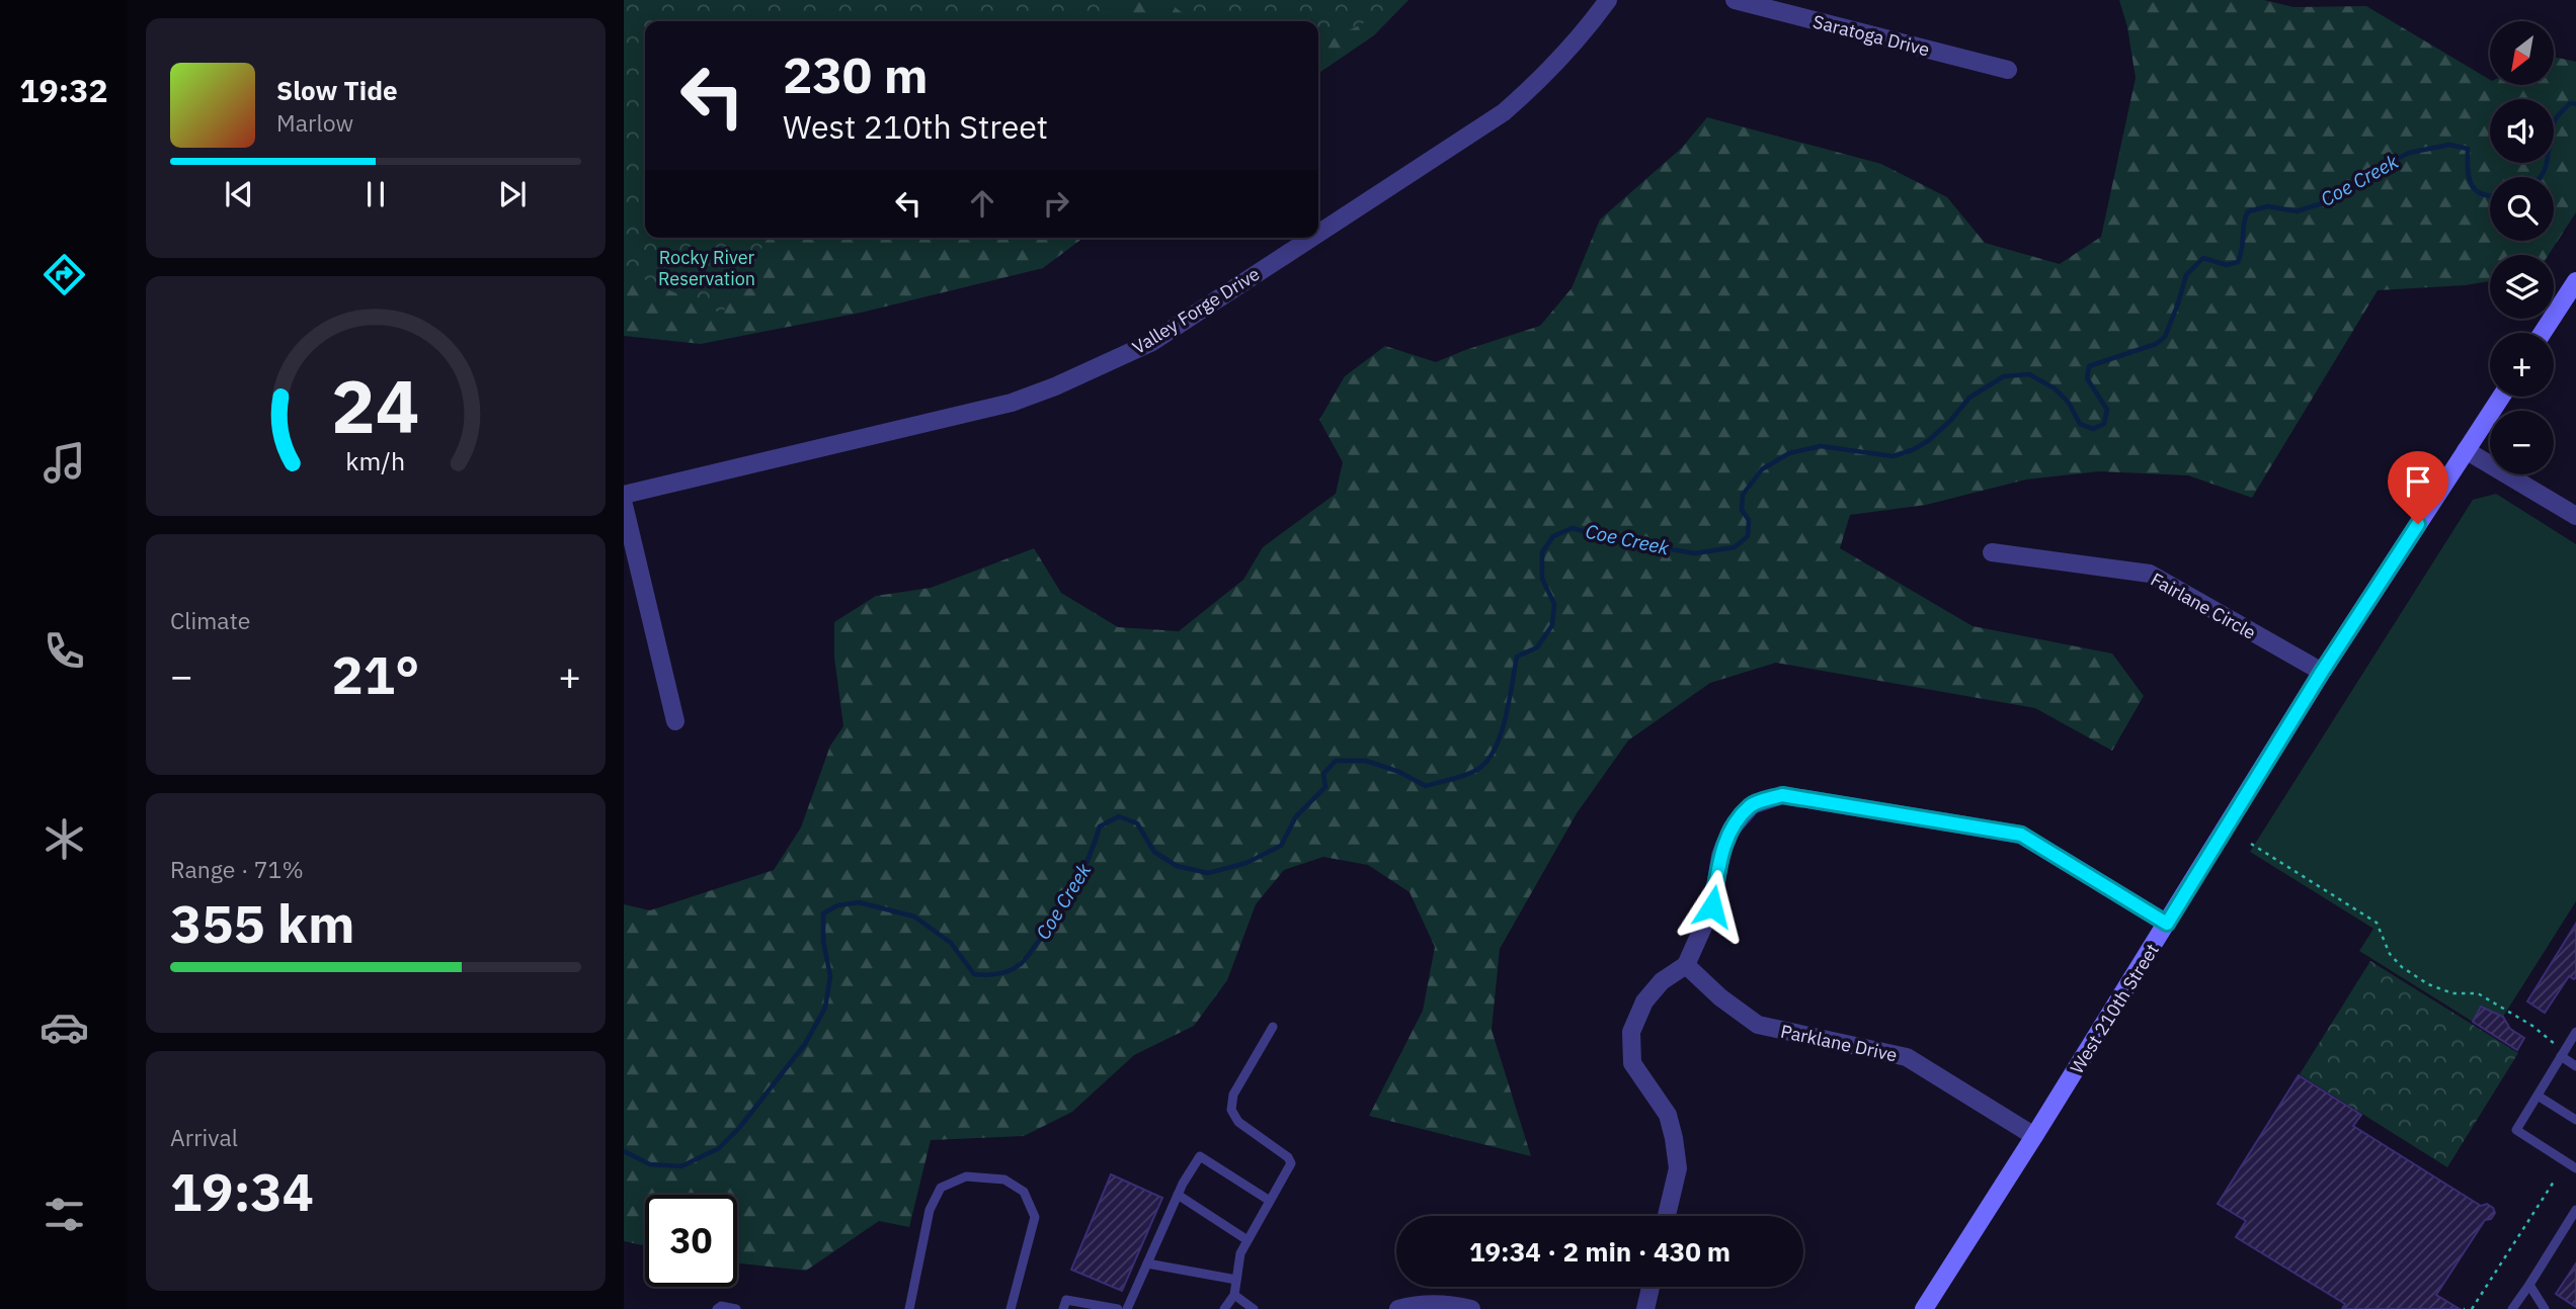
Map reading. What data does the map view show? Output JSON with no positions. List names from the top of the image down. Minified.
{"streets":{"street":["Saratoga Drive","Valley Forge Drive","Fairlane Circle","West 210th Street","Parklane Drive"]},"crossings":[["Fairlane Circle","West 210th Street"],["West 210th Street","Parklane Drive"]],"water":["Coe Creek"],"parks":["Rocky River Reservation"],"north":"bottom left","page":{"tabs":"19:32","map_buttons":["+","−"],"turn":["230 m","West 210th Street"],"song":["Slow Tide","Marlow"],"tile":["Climate",["Range · 71%","355 km"],["Arrival","19:34"]],"heat":["−","21°","+"],"limit":"30","trip":"19:34 · 2 min · 430 m","gauge":["24","km/h"]}}
